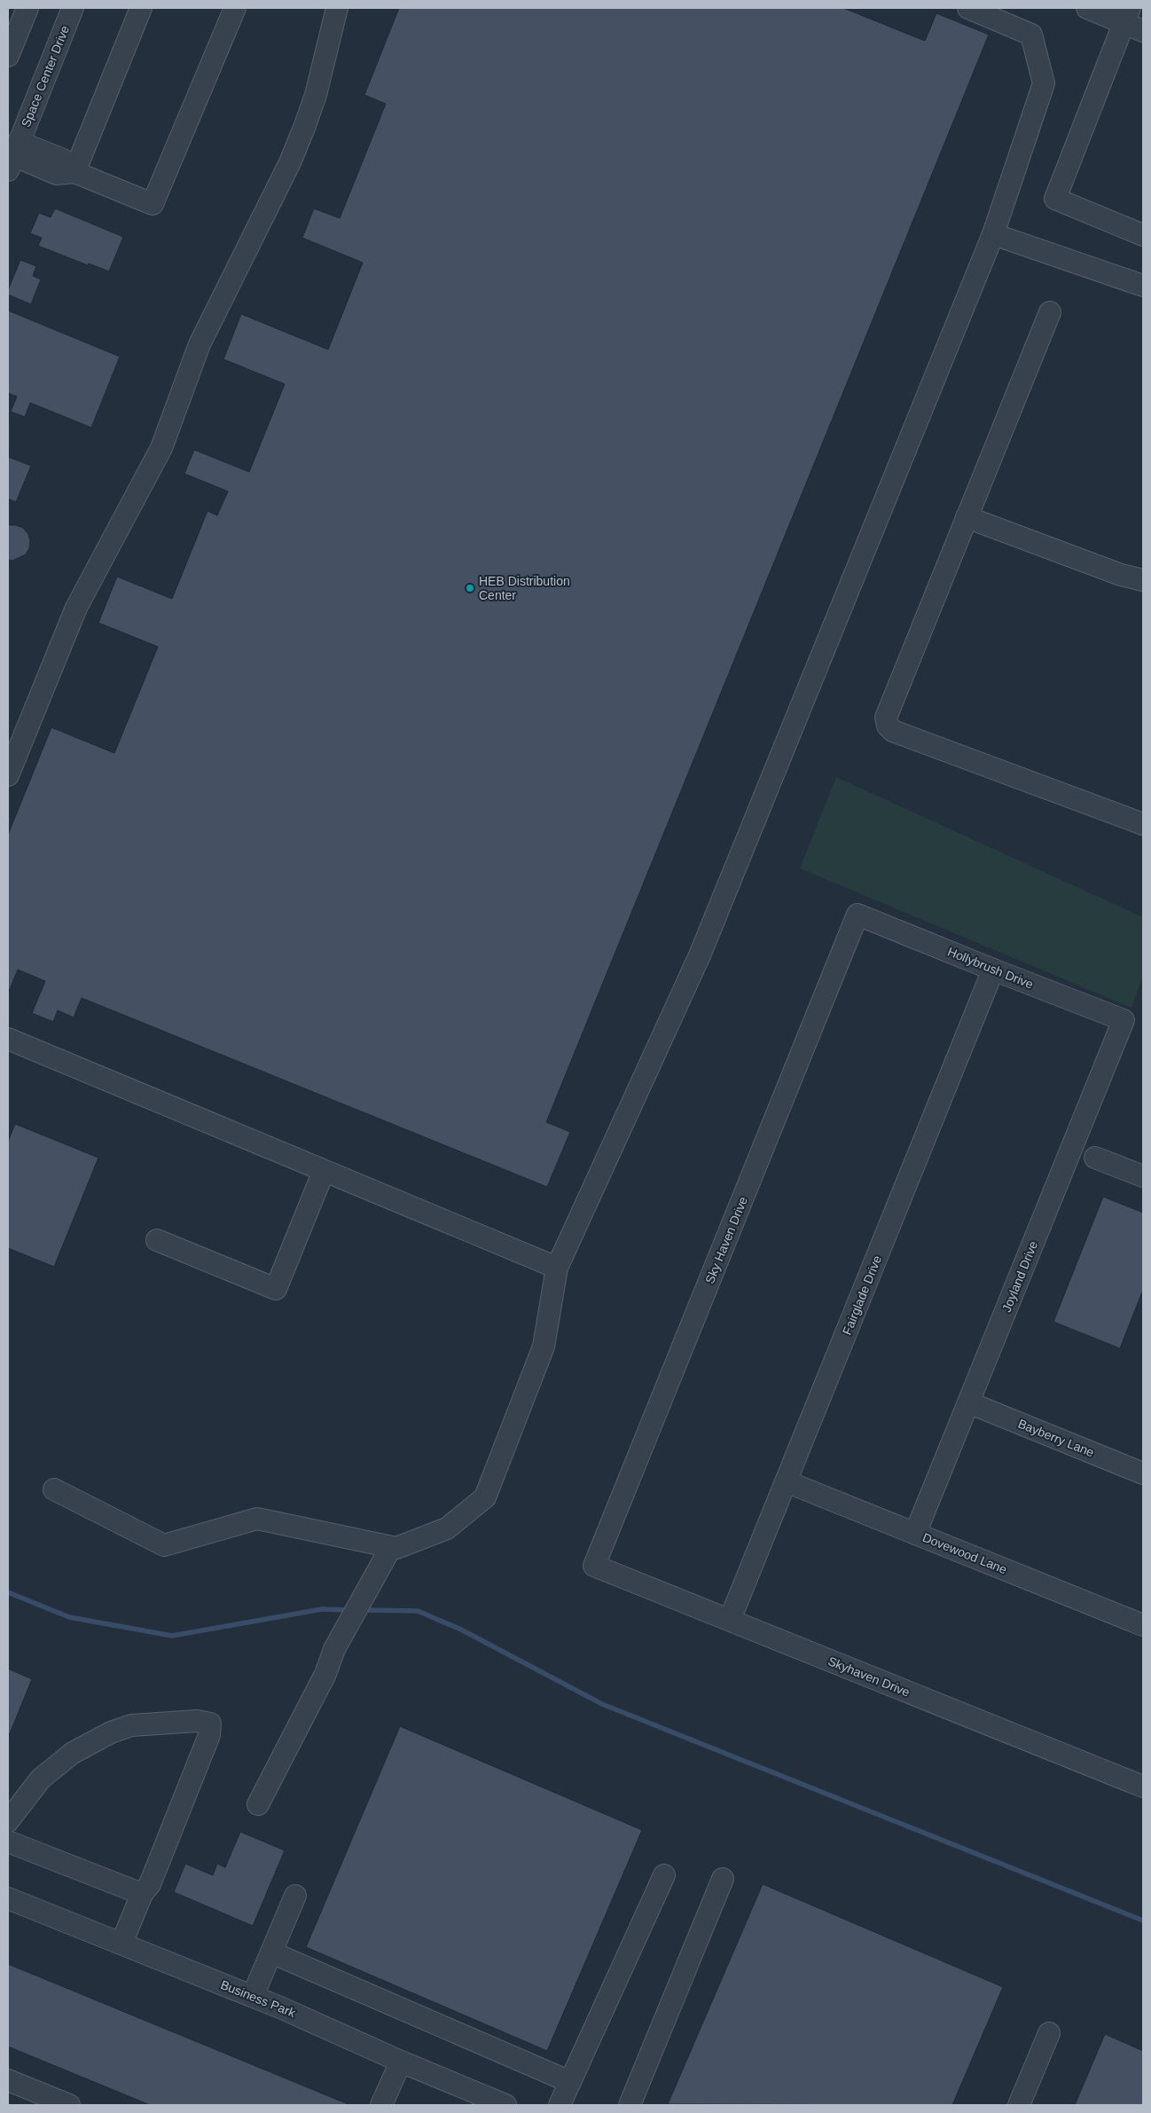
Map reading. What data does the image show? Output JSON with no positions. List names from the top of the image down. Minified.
{"streets":{"street":["Space Center Drive","Hollybrush Drive","Sky Haven Drive","Joyland Drive","Fairglade Drive","Bayberry Lane","Dovewood Lane","Skyhaven Drive","Business Park"]},"crossings":[["Hollybrush Drive","Sky Haven Drive"],["Hollybrush Drive","Joyland Drive"],["Hollybrush Drive","Fairglade Drive"],["Sky Haven Drive","Skyhaven Drive"],["Joyland Drive","Bayberry Lane"],["Joyland Drive","Dovewood Lane"],["Fairglade Drive","Dovewood Lane"],["Fairglade Drive","Skyhaven Drive"]],"places":["HEB Distribution Center"]}
